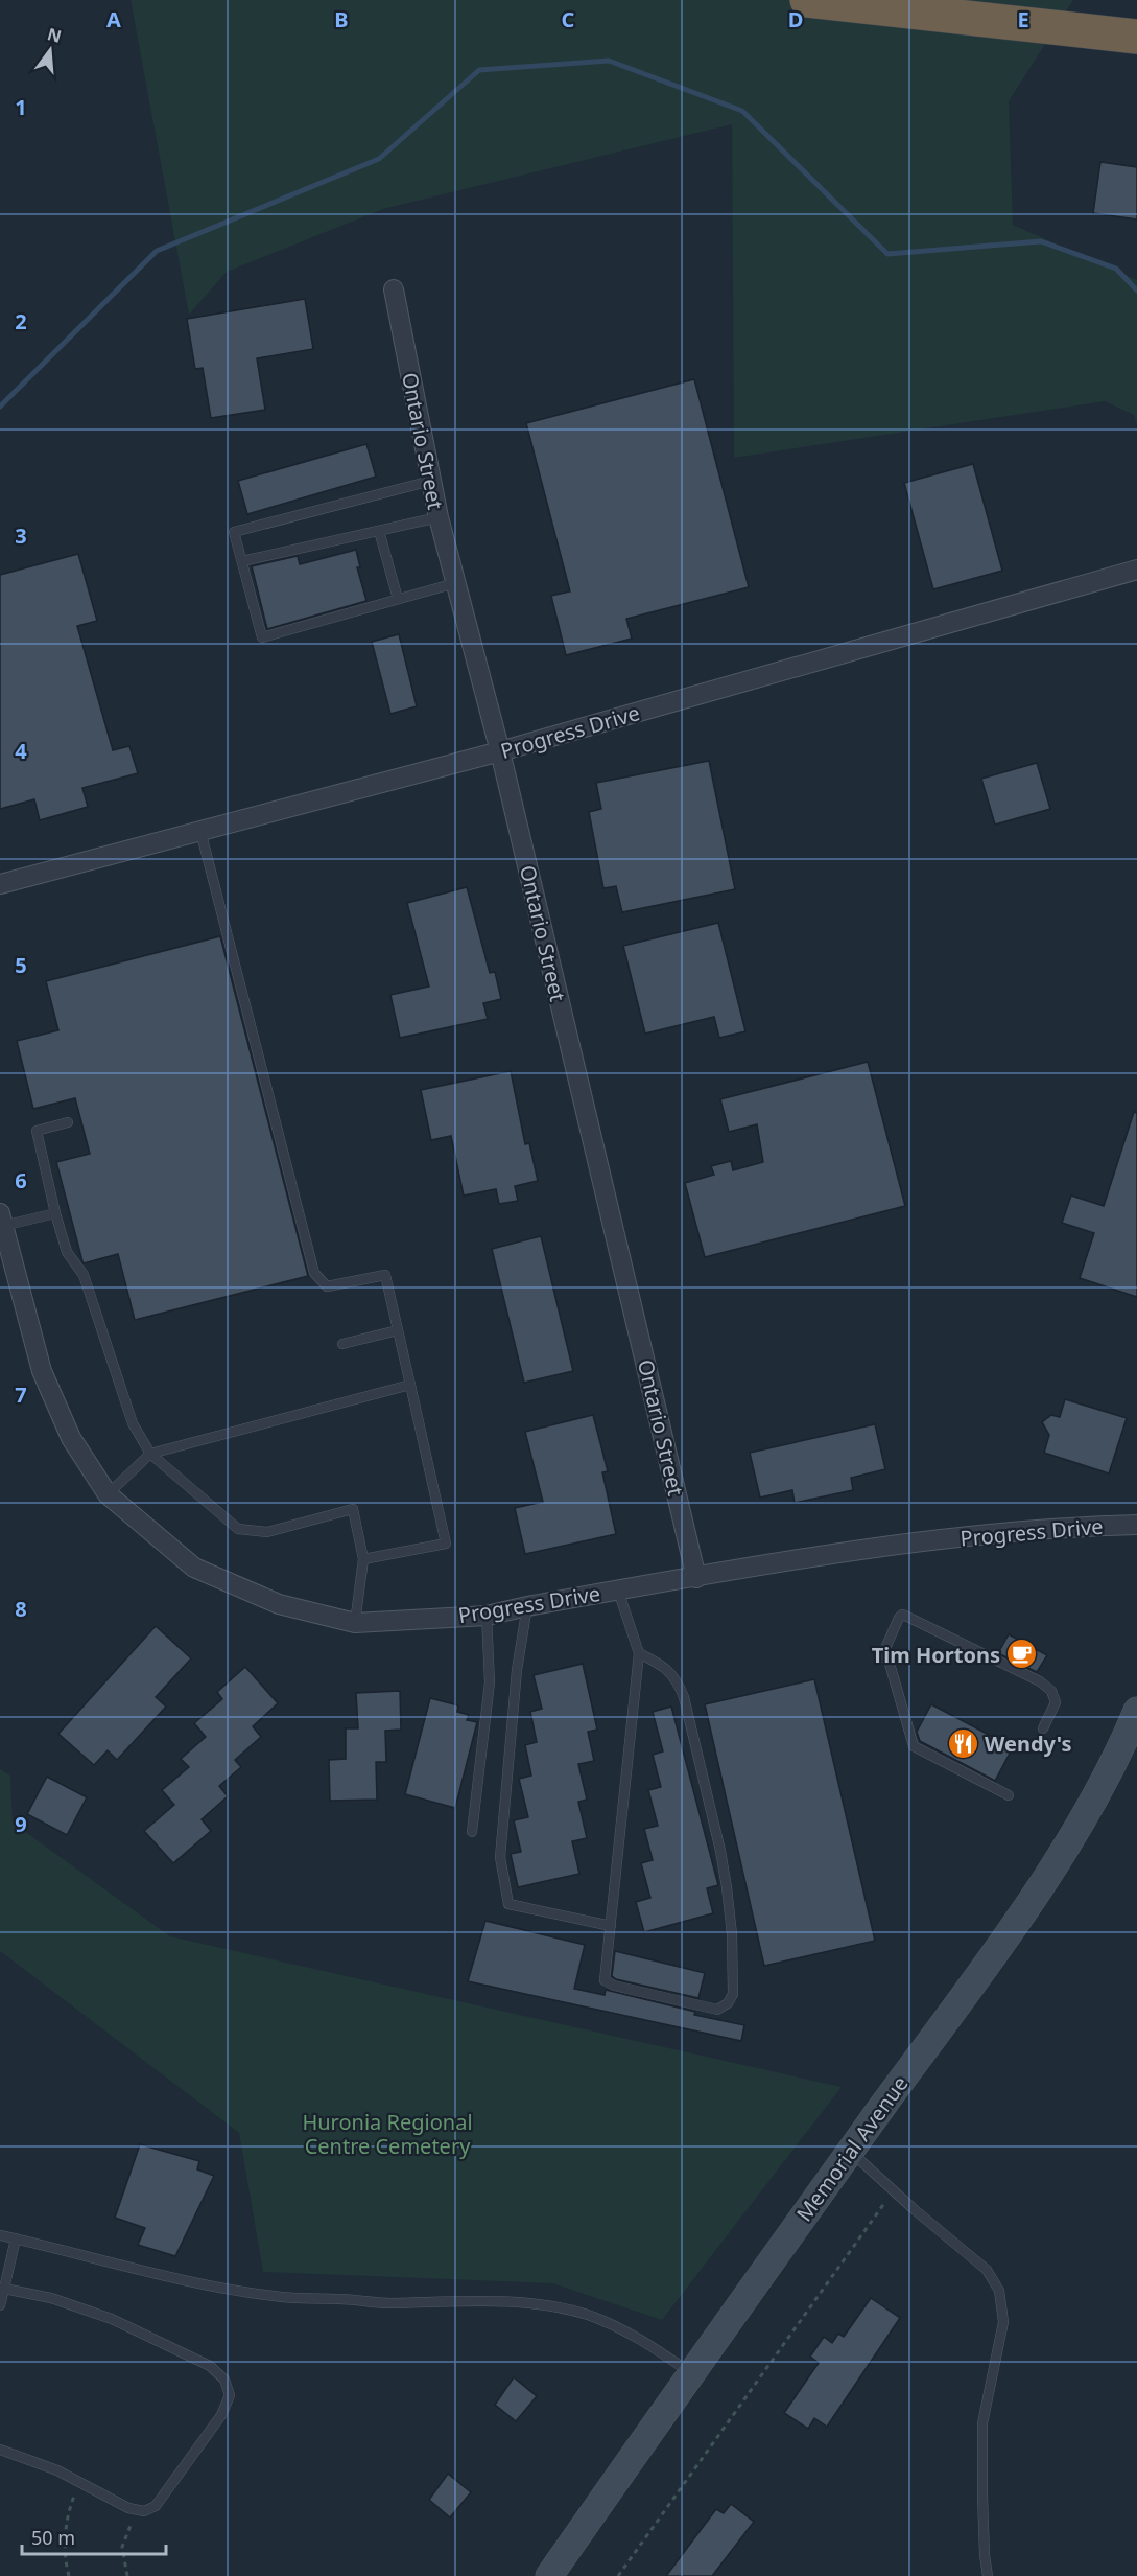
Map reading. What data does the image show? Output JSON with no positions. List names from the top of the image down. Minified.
{"streets":{"main road":["Memorial Avenue"],"street":["Ontario Street","Progress Drive"]},"crossings":[["Ontario Street","Progress Drive"]],"parks":["Huronia Regional Centre Cemetery"],"places":{"cafe":["Tim Hortons"],"restaurant":["Wendy's"]},"scale_bar":"50 m","north":"top","grid":{"columns":["A","B","C","D","E"],"rows":["1","2","3","4","5","6","7","8","9"]}}
